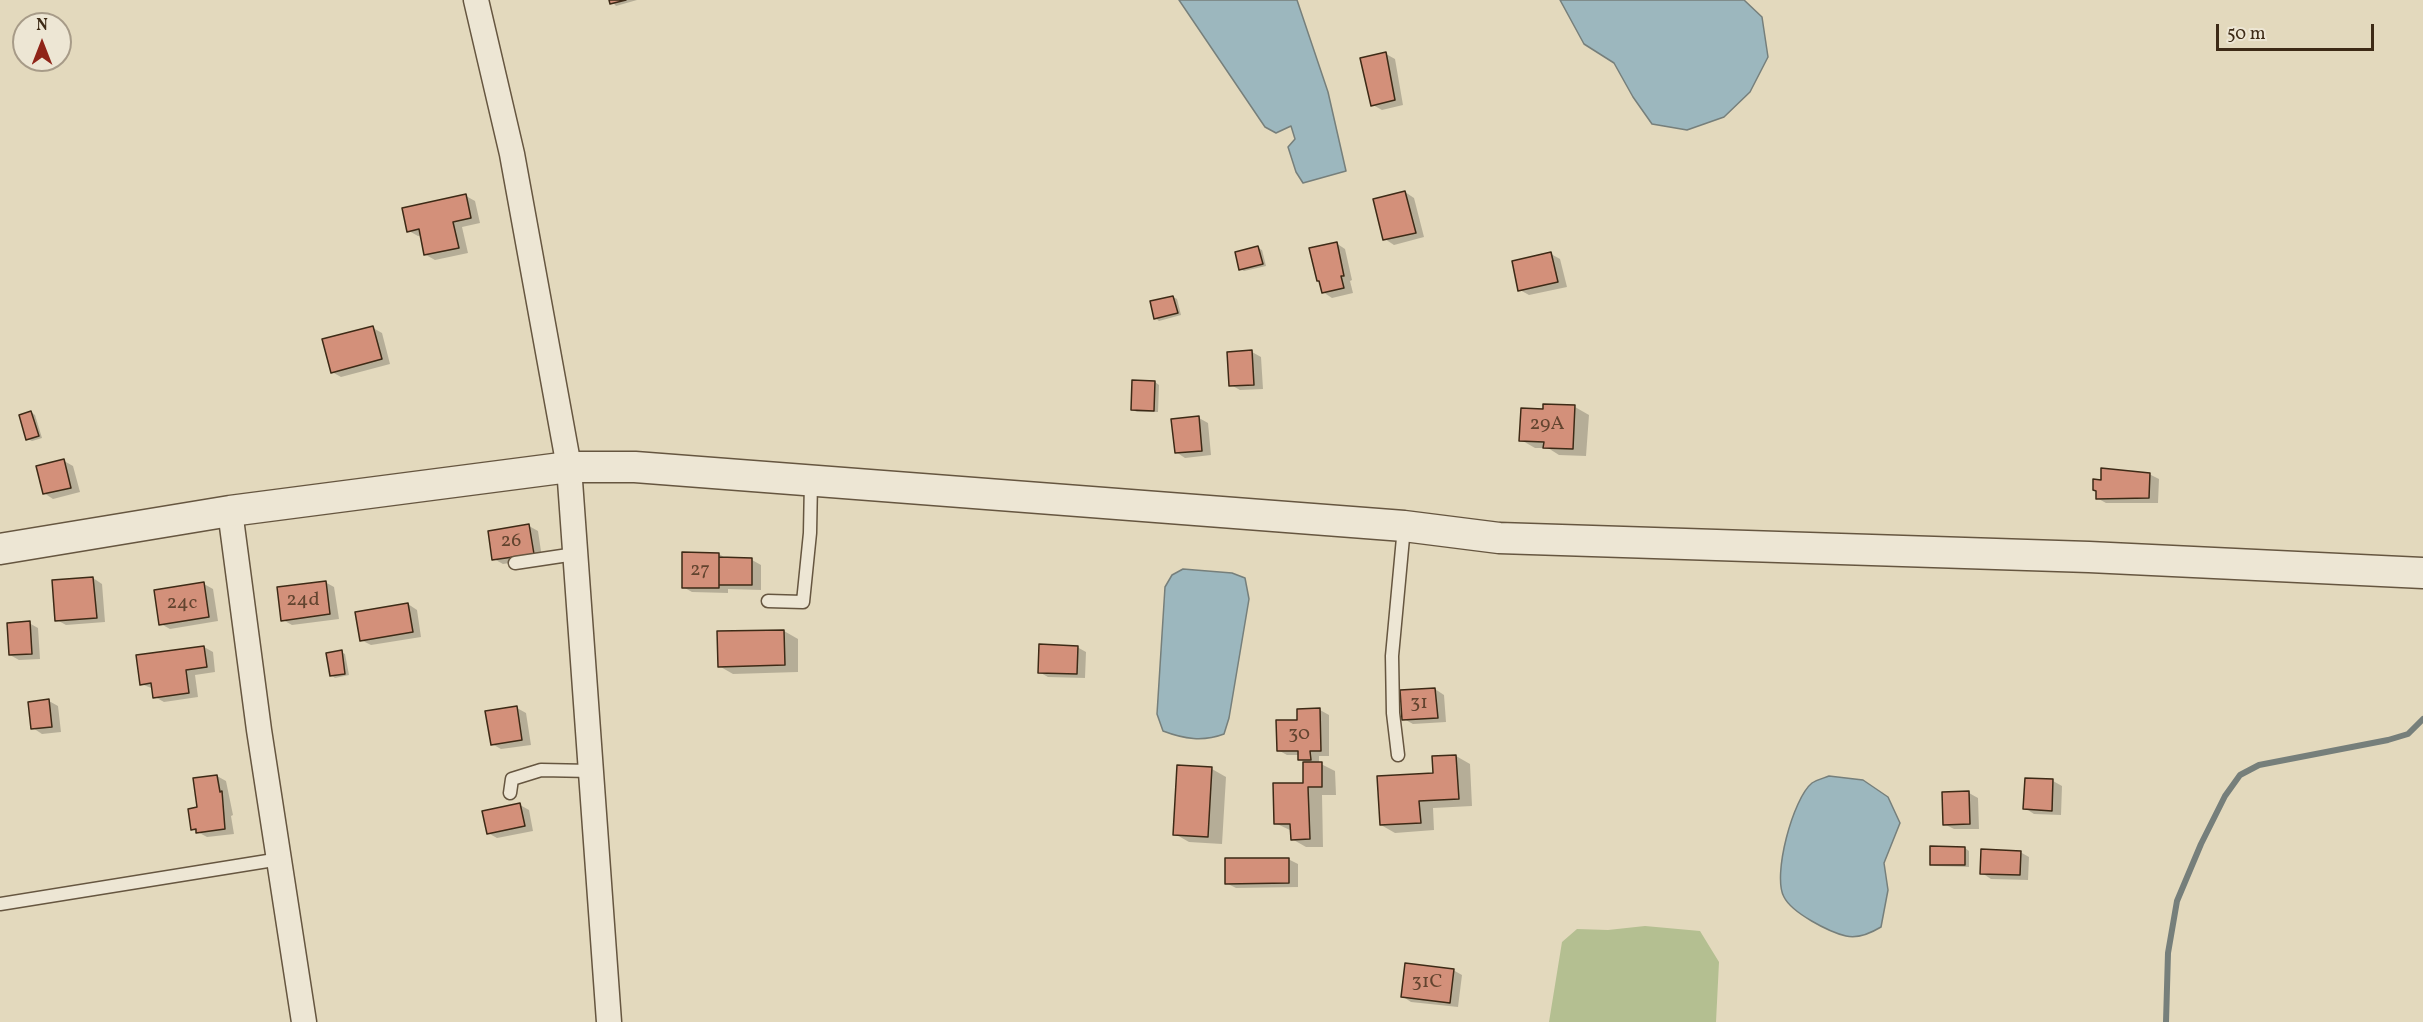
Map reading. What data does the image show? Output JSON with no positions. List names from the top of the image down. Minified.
{"house_numbers":["29A","26","27","24d","24c","31","30","31C"],"scale_bar":"50 m","north":"top"}
